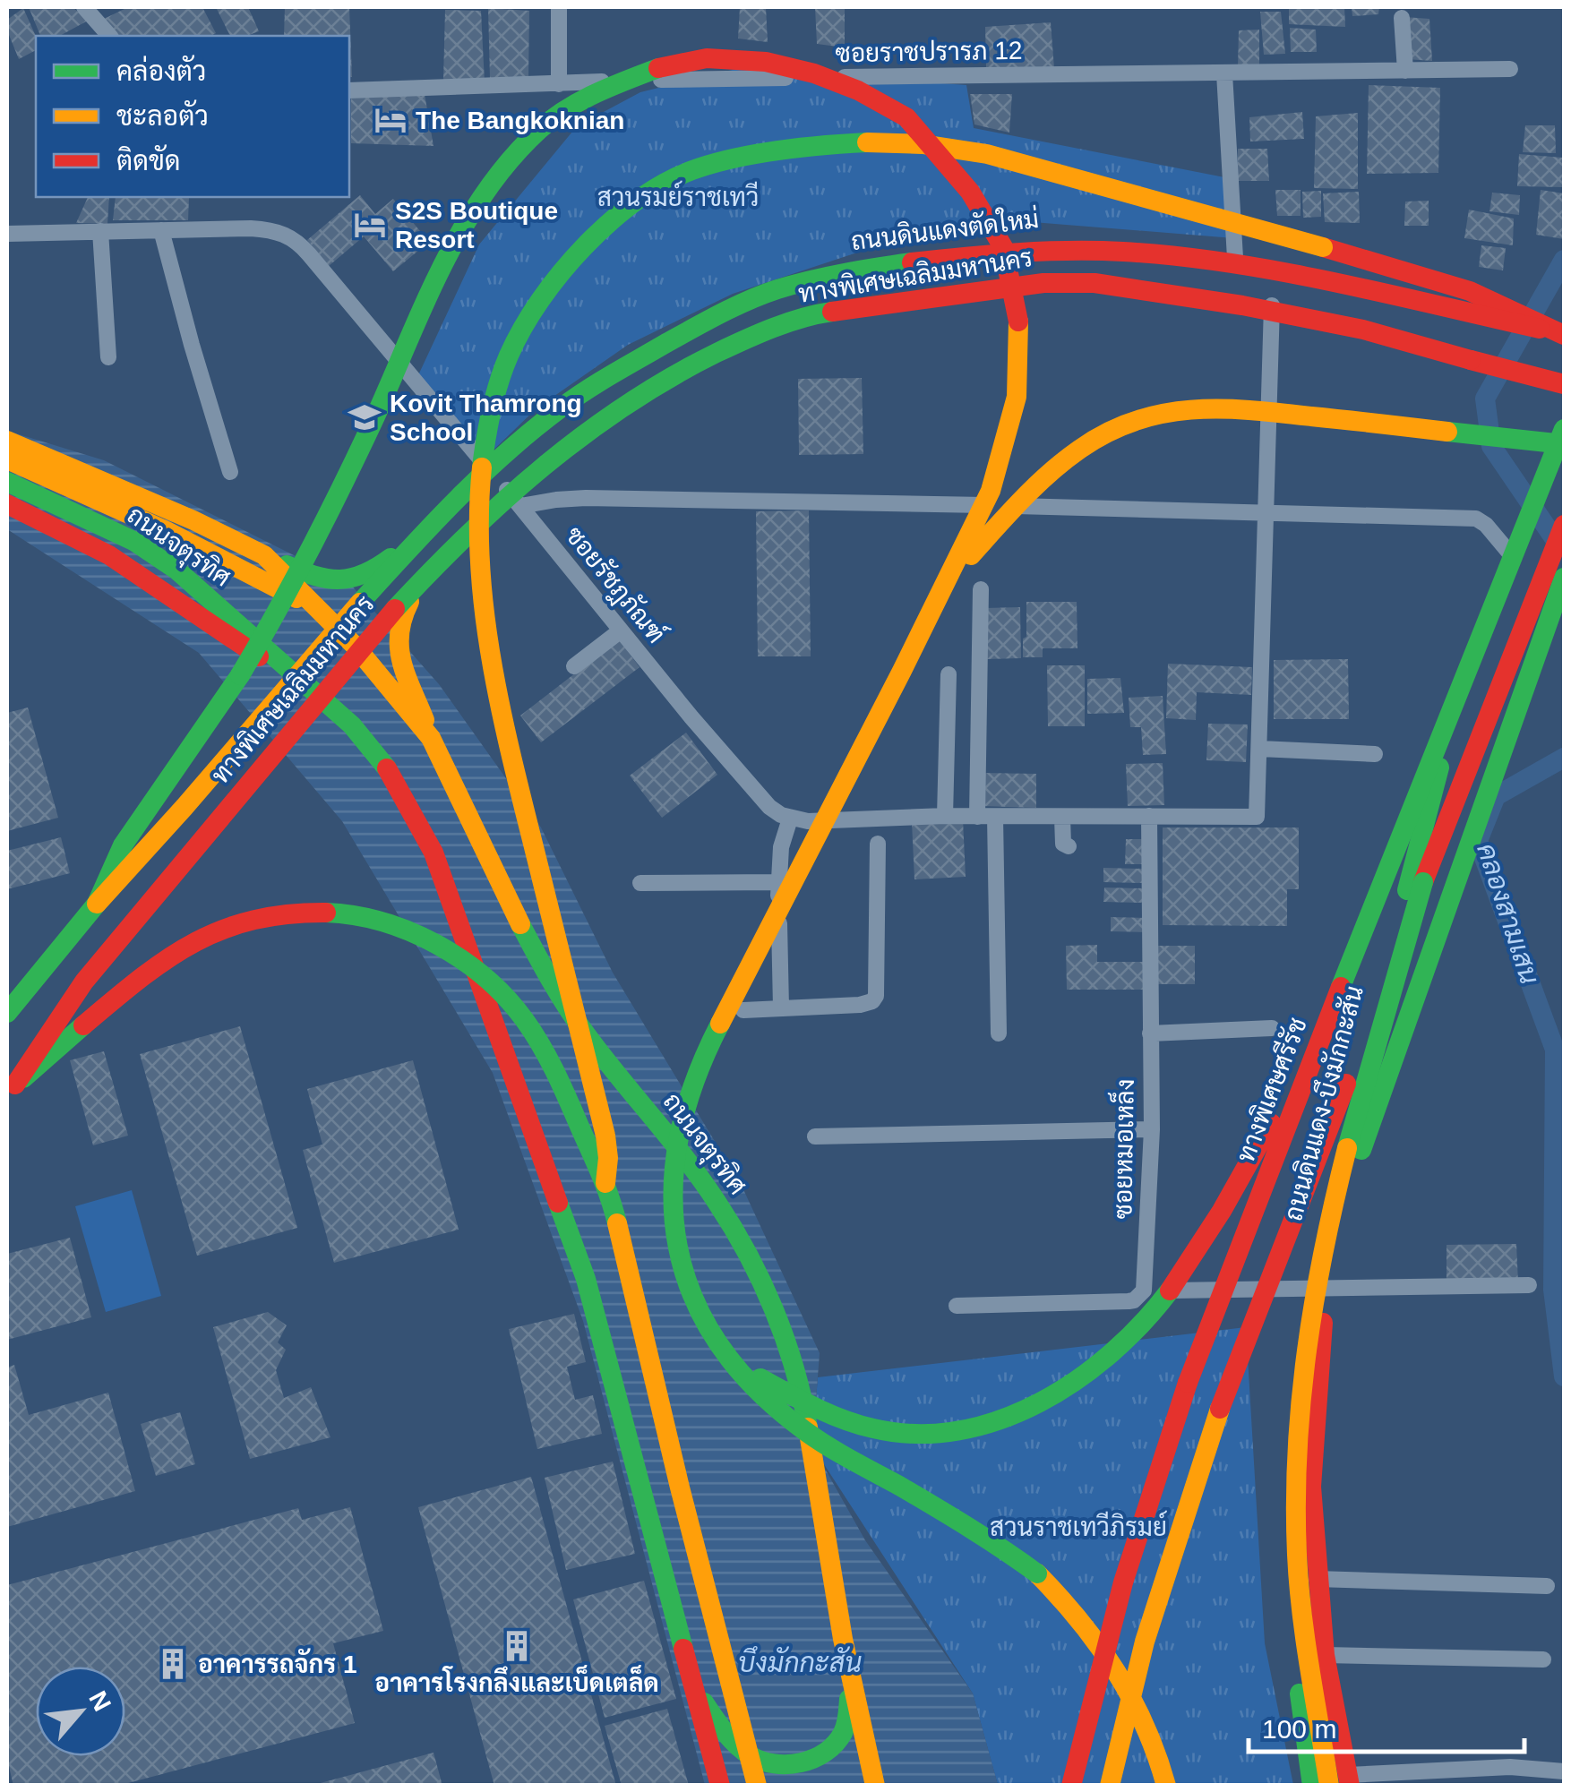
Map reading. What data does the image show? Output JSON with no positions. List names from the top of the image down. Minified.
{"streets":{"main road":["ถนนดินแดงตัดใหม่","ทางพิเศษเฉลิมมหานคร","ถนนจตุรทิศ","ทางพิเศษศรีรัช","ถนนดินแดง-บึงมักกะสัน"],"street":["ซอยราชปรารภ 12","ซอยรัชฎภัณฑ์","ซอยหมอเหล็ง"]},"crossings":[["ถนนดินแดงตัดใหม่","ทางพิเศษเฉลิมมหานคร"],["ถนนดินแดงตัดใหม่","ถนนจตุรทิศ"],["ถนนดินแดงตัดใหม่","ซอยรัชฎภัณฑ์"]],"water":["คลองสามเสน","บึงมักกะสัน"],"parks":["สวนรมย์ราชเทวี","สวนราชเทวีภิรมย์"],"places":{"hotel":["The Bangkoknian","S2S Boutique Resort"],"school or university":["Kovit Thamrong School"],"building":["อาคารโรงกลึงและเบ็ดเตล็ด","อาคารรถจักร 1"]},"legend":["คล่องตัว","ชะลอตัว","ติดขัด"],"scale_bar":"100 m","north":"top right"}
